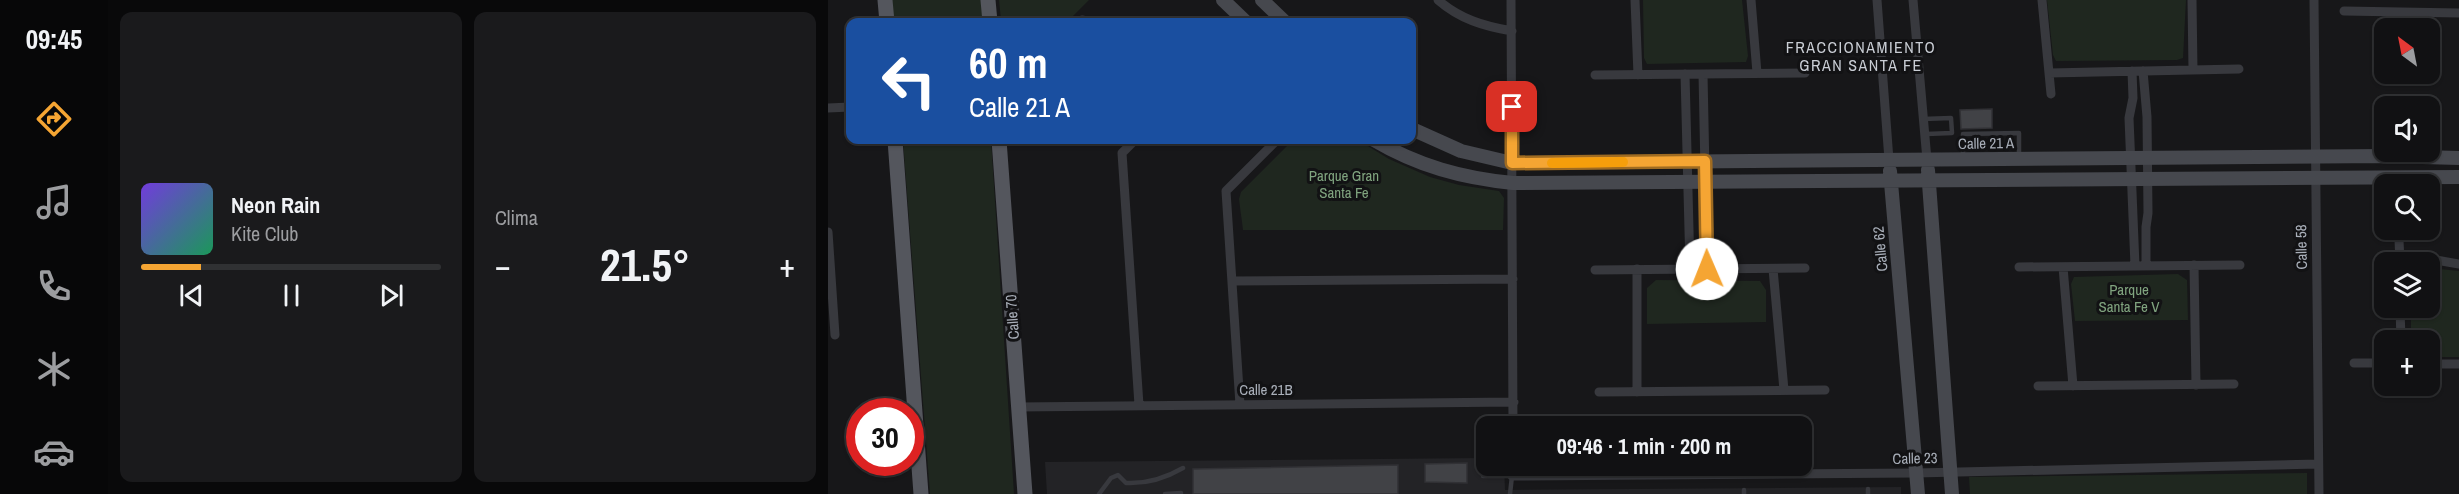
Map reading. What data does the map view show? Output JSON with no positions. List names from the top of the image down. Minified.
{"streets":{"main road":["Calle 21 A","Calle 62","Calle 70"],"street":["Calle 58","Calle 21B","Calle 23"]},"crossings":[["Calle 21 A","Calle 58"],["Calle 21 A","Calle 62"],["Calle 58","Calle 23"],["Calle 62","Calle 23"],["Calle 70","Calle 21B"]],"districts":["FRACCIONAMIENTO GRAN SANTA FE"],"parks":["Parque Gran Santa Fe","Parque Santa Fe V"],"north":"top left","page":{"tabs":"09:45","tile":"Clima","map_buttons":"+","turn":["60 m","Calle 21 A"],"song":["Neon Rain","Kite Club"],"heat":["−","21.5°","+"],"limit":"30","trip":"09:46 · 1 min · 200 m"}}
